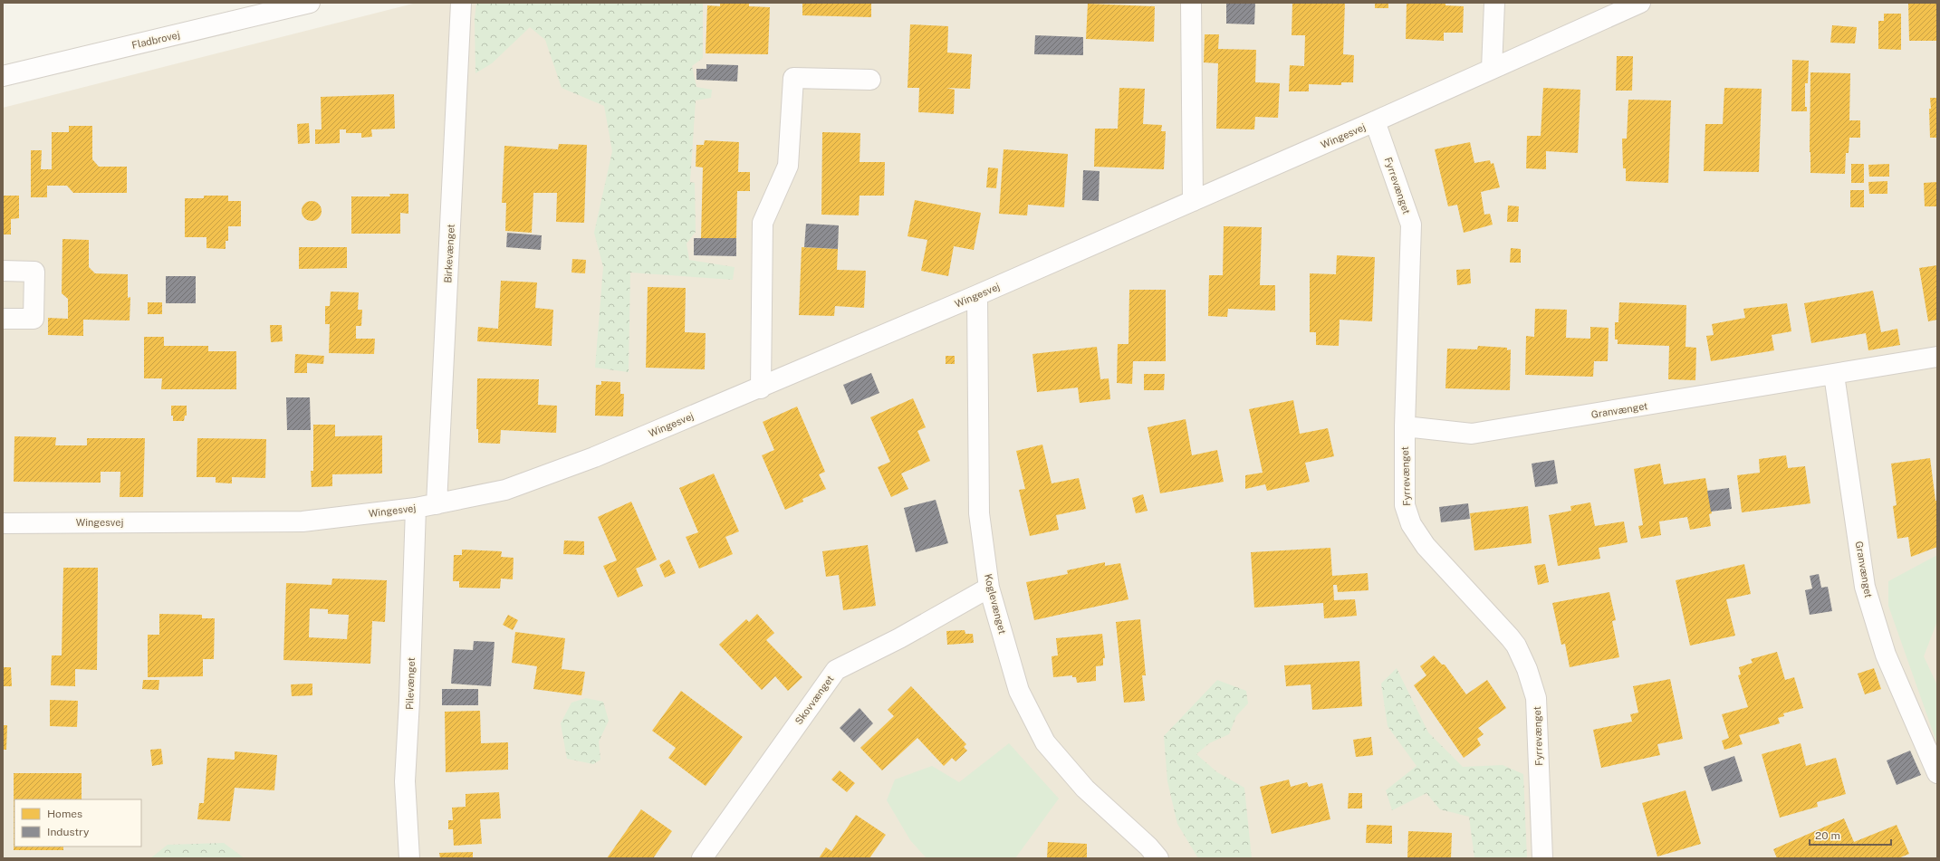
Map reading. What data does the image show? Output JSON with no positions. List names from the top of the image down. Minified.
{"streets":{"street":["Fladbrovej","Wingesvej","Fyrrevænget","Birkevænget","Granvænget","Koglevænget","Pilevænget","Skovvænget"]},"crossings":[["Wingesvej","Fyrrevænget"],["Wingesvej","Birkevænget"],["Wingesvej","Koglevænget"],["Wingesvej","Pilevænget"],["Fyrrevænget","Granvænget"],["Koglevænget","Skovvænget"]],"legend":["Homes","Industry"],"scale_bar":"20 m"}
